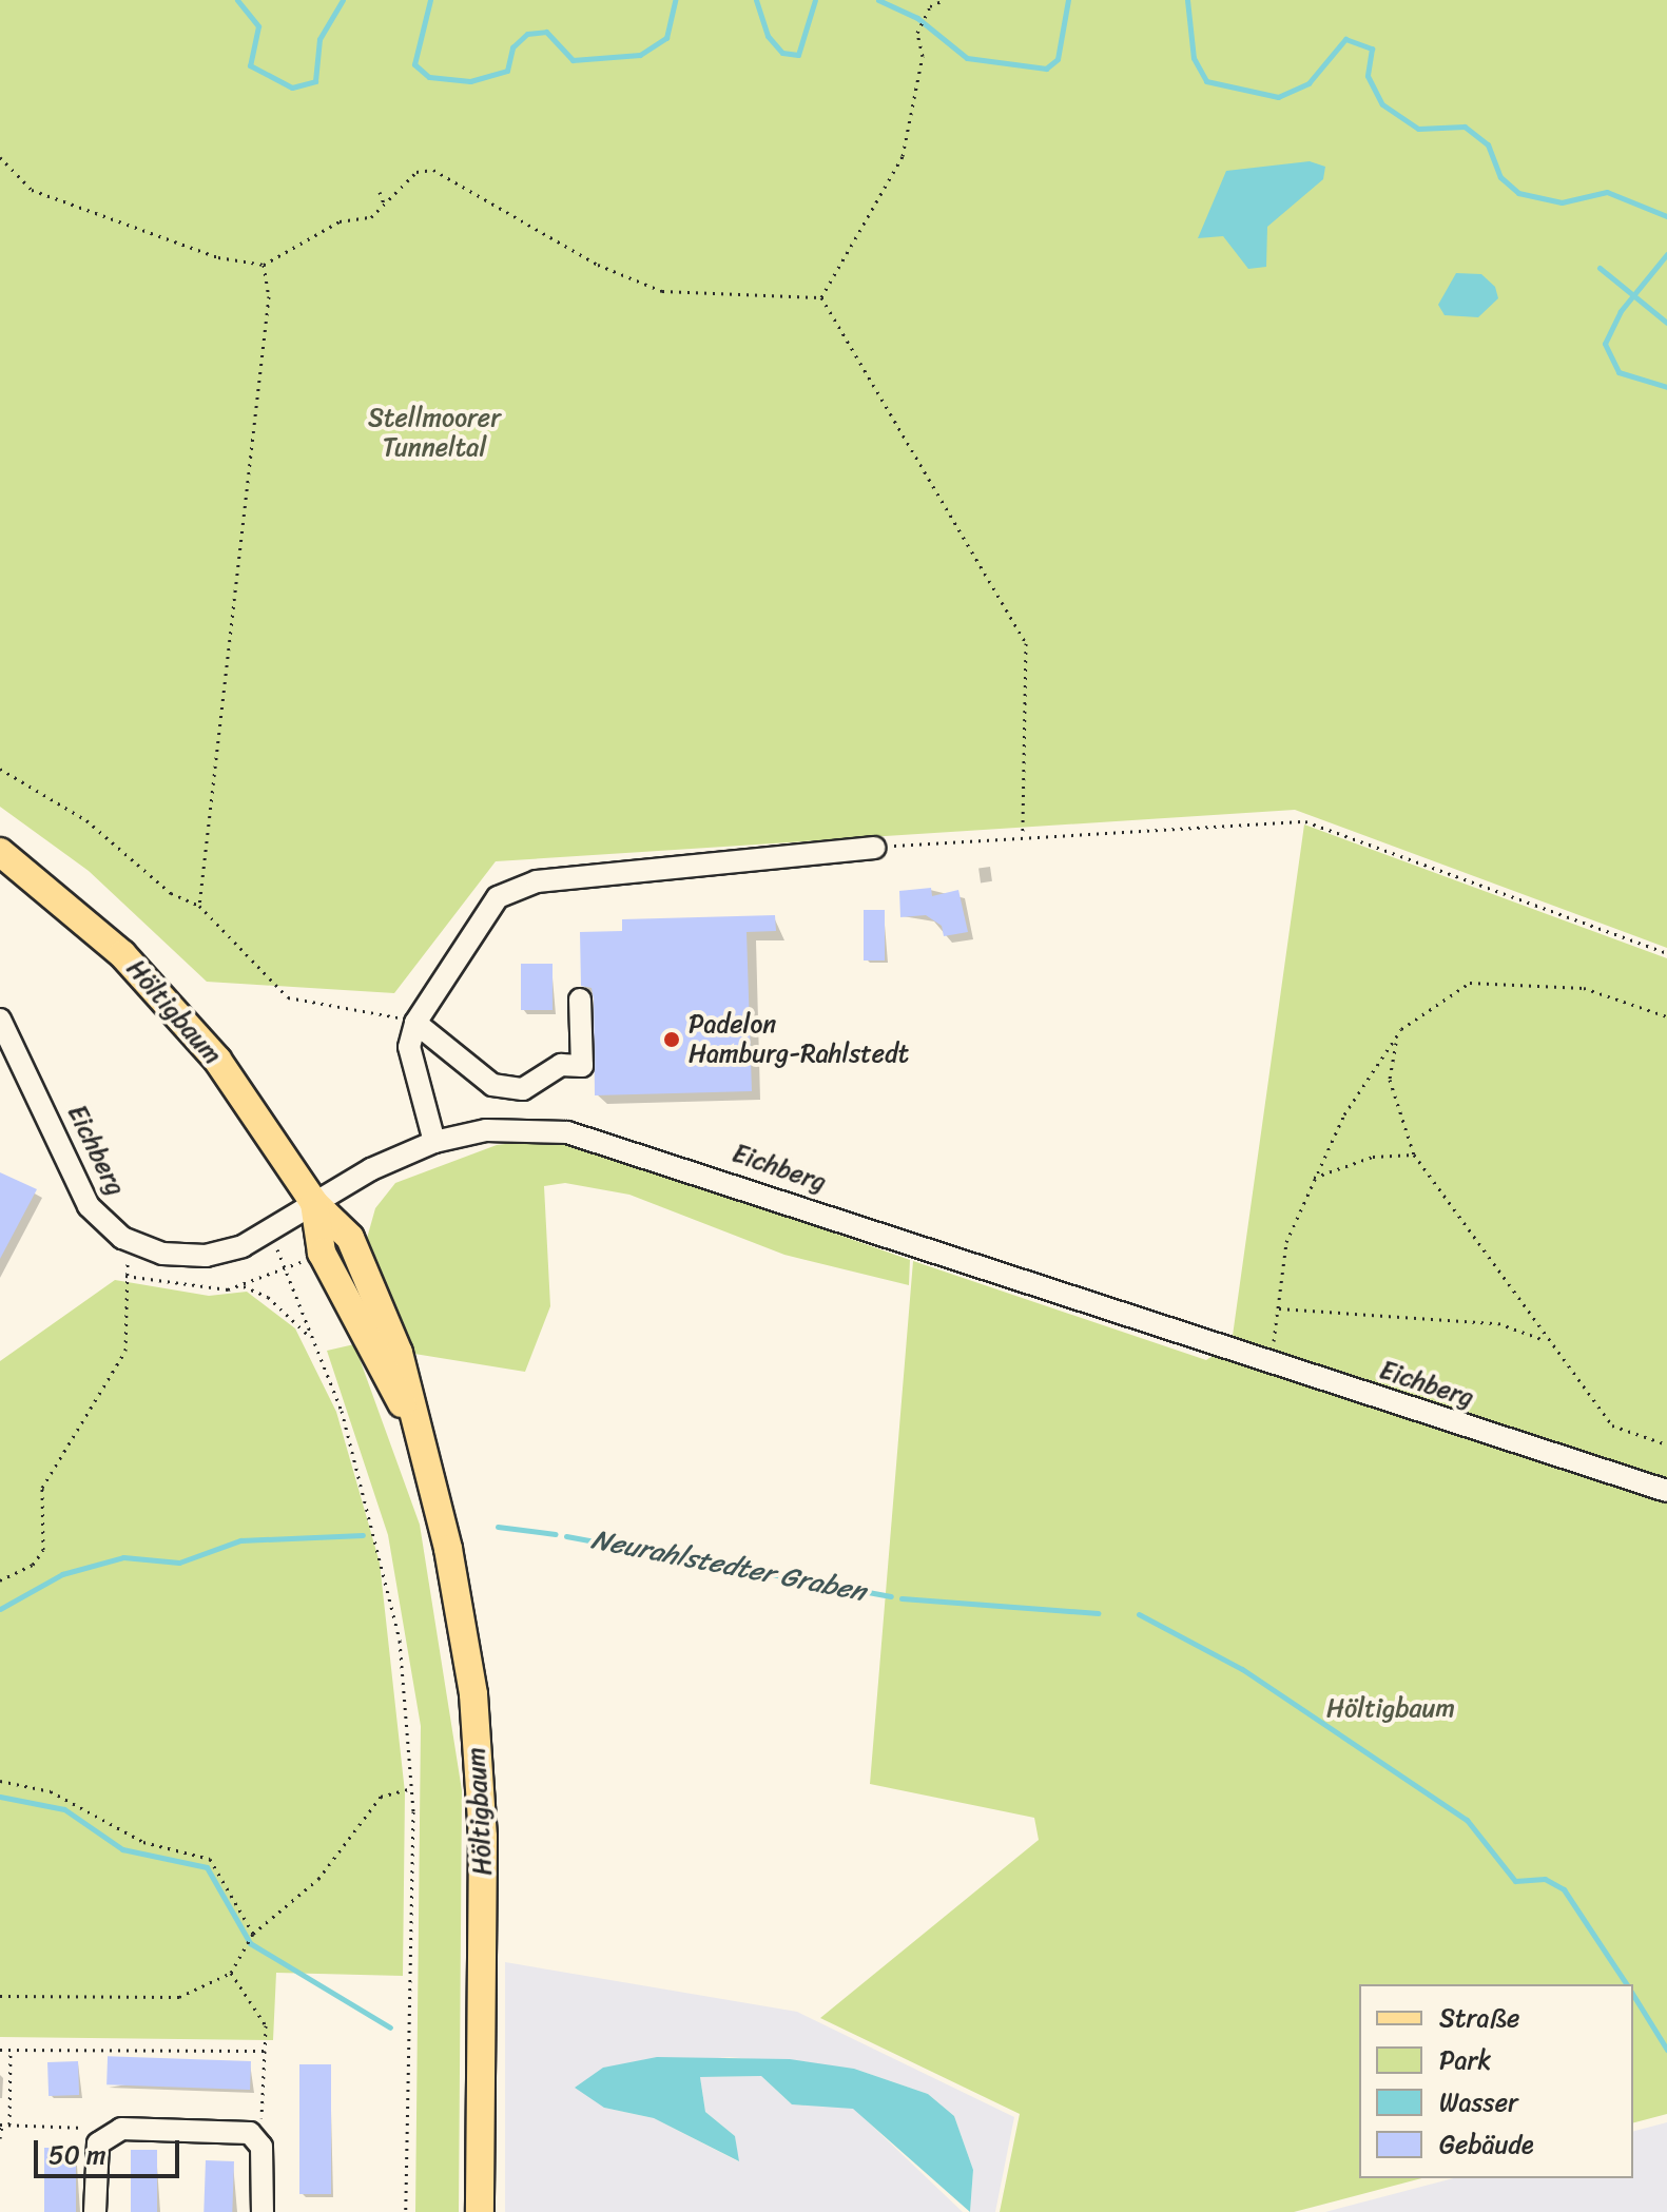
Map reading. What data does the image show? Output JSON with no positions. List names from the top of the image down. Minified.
{"streets":{"main road":["Höltigbaum"],"street":["Eichberg"]},"crossings":[["Höltigbaum","Eichberg"]],"water":["Neurahlstedter Graben"],"parks":["Stellmoorer Tunneltal","Höltigbaum"],"places":["Padelon Hamburg-Rahlstedt"],"legend":["Straße","Park","Wasser","Gebäude"],"scale_bar":"50 m"}
